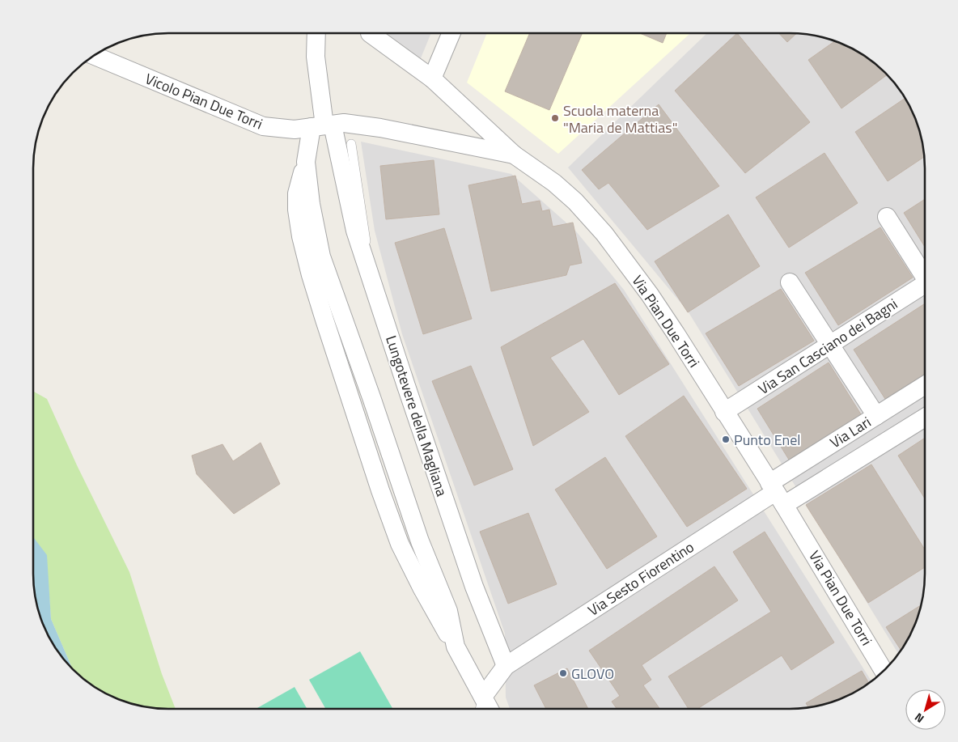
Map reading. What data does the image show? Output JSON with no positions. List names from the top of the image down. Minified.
{"streets":{"street":["Vicolo Pian Due Torri","Via Pian Due Torri","Via San Casciano dei Bagni","Lungotevere della Magliana","Via Lari","Via Sesto Fiorentino"]},"crossings":[["Vicolo Pian Due Torri","Via Pian Due Torri"],["Vicolo Pian Due Torri","Lungotevere della Magliana"],["Via Pian Due Torri","Via San Casciano dei Bagni"],["Via Pian Due Torri","Via Lari"],["Via Pian Due Torri","Via Sesto Fiorentino"],["Lungotevere della Magliana","Via Sesto Fiorentino"],["Via Lari","Via Sesto Fiorentino"]],"places":["Scuola materna \"Maria de Mattias\"","Punto Enel","GLOVO"],"north":"bottom left"}
